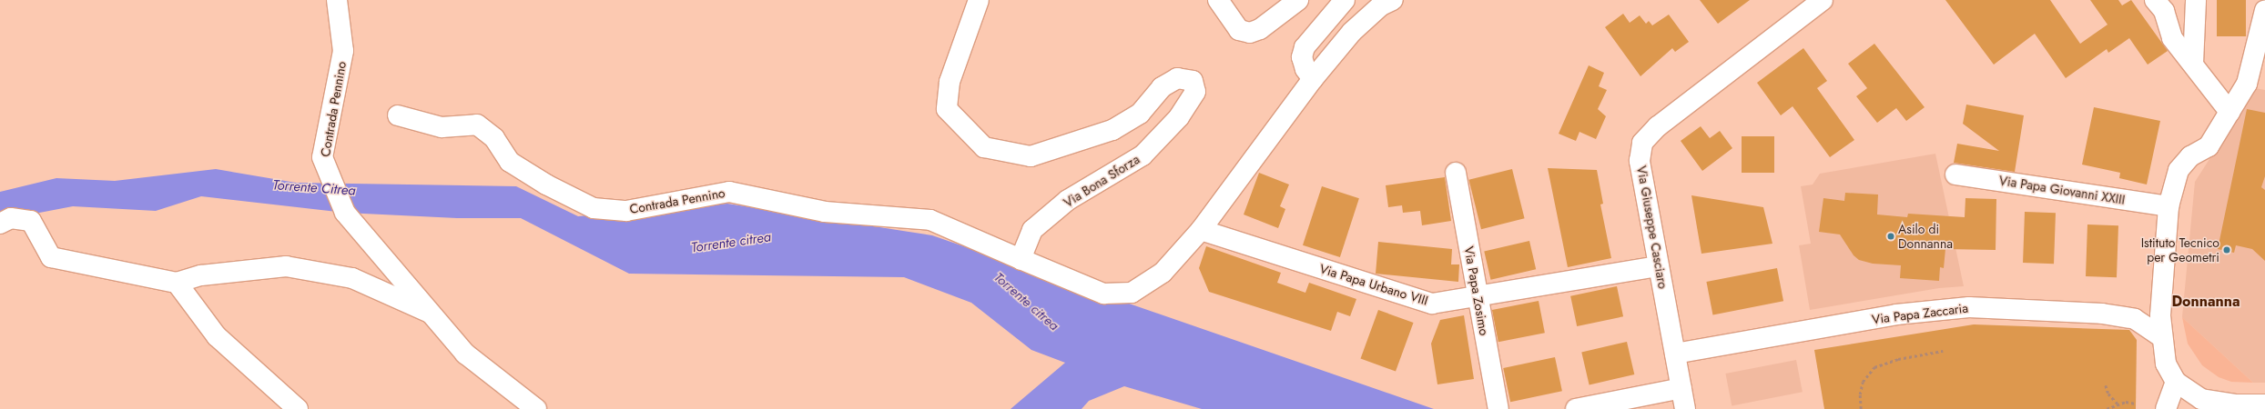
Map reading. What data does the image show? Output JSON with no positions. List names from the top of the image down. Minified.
{"streets":{"street":["Contrada Pennino","Via Bona Sforza","Via Papa Giovanni XXIII","Via Giuseppe Casciaro","Via Papa Urbano VIII","Via Papa Zosimo","Via Papa Zaccaria"]},"crossings":[["Contrada Pennino","Via Bona Sforza"],["Via Giuseppe Casciaro","Via Papa Urbano VIII"],["Via Giuseppe Casciaro","Via Papa Zaccaria"],["Via Papa Urbano VIII","Via Papa Zosimo"]],"districts":["Donnanna"],"water":["Torrente Citrea","Torrente citrea"],"places":["Asilo di Donnanna","Istituto Tecnico per Geometri"]}
